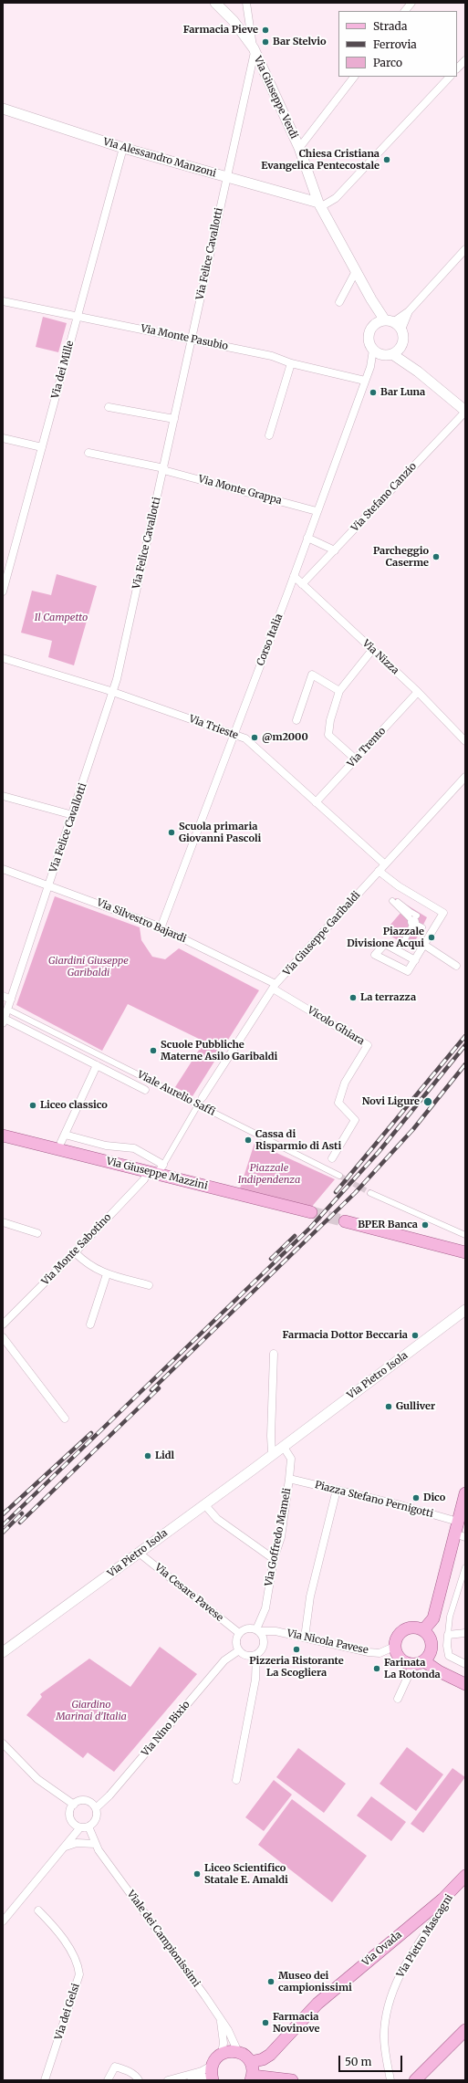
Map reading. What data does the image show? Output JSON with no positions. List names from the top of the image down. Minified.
{"streets":{"main road":["Via Giuseppe Mazzini","Via Ovada"],"street":["Via Giuseppe Verdi","Via Alessandro Manzoni","Via Felice Cavallotti","Via Monte Pasubio","Via dei Mille","Via Monte Grappa","Via Stefano Canzio","Corso Italia","Via Nizza","Via Trieste","Via Trento","Via Silvestro Bajardi","Via Giuseppe Garibaldi","Vicolo Ghiara","Viale Aurelio Saffi","Via Monte Sabotino","Via Pietro Isola","Piazza Stefano Pernigotti","Via Goffredo Mameli","Via Cesare Pavese","Via Nicola Pavese","Via Nino Bixio","Via Pietro Mascagni","Viale dei Campionissimi","Via dei Gelsi"]},"crossings":[["Via Giuseppe Verdi","Via Alessandro Manzoni"],["Via Giuseppe Verdi","Via Felice Cavallotti"],["Via Giuseppe Verdi","Corso Italia"],["Via Alessandro Manzoni","Via Felice Cavallotti"],["Via Alessandro Manzoni","Via dei Mille"],["Via Felice Cavallotti","Via Monte Pasubio"],["Via Felice Cavallotti","Via Monte Grappa"],["Via Felice Cavallotti","Via Trieste"],["Via Felice Cavallotti","Via Silvestro Bajardi"],["Via Monte Pasubio","Via dei Mille"],["Via Monte Pasubio","Corso Italia"],["Via Monte Grappa","Corso Italia"],["Via Stefano Canzio","Via Nizza"],["Corso Italia","Via Nizza"],["Corso Italia","Via Trieste"],["Corso Italia","Via Silvestro Bajardi"],["Via Nizza","Via Trento"],["Via Trieste","Via Trento"],["Via Trieste","Via Giuseppe Garibaldi"],["Via Silvestro Bajardi","Via Giuseppe Garibaldi"],["Via Silvestro Bajardi","Vicolo Ghiara"],["Via Giuseppe Garibaldi","Vicolo Ghiara"],["Via Giuseppe Garibaldi","Viale Aurelio Saffi"],["Via Giuseppe Garibaldi","Via Monte Sabotino"],["Vicolo Ghiara","Viale Aurelio Saffi"],["Viale Aurelio Saffi","Via Monte Sabotino"],["Via Giuseppe Mazzini","Via Monte Sabotino"],["Via Pietro Isola","Via Goffredo Mameli"],["Via Pietro Isola","Via Cesare Pavese"],["Piazza Stefano Pernigotti","Via Goffredo Mameli"],["Via Goffredo Mameli","Via Cesare Pavese"],["Via Goffredo Mameli","Via Nicola Pavese"],["Via Goffredo Mameli","Via Nino Bixio"],["Via Cesare Pavese","Via Nicola Pavese"],["Via Cesare Pavese","Via Nino Bixio"],["Via Nicola Pavese","Via Nino Bixio"],["Via Nino Bixio","Viale dei Campionissimi"],["Via Pietro Mascagni","Via Ovada"]],"parks":["Il Campetto","Giardini Giuseppe Garibaldi","Piazzale Indipendenza","Giardino Marinai d'Italia"],"places":["Farmacia Pieve","Bar Stelvio","Chiesa Cristiana Evangelica Pentecostale","Bar Luna","Parcheggio Caserme","@m2000","Scuola primaria Giovanni Pascoli","Piazzale Divisione Acqui","La terrazza","Scuole Pubbliche Materne Asilo Garibaldi","Novi Ligure","Liceo classico","Cassa di Risparmio di Asti","BPER Banca","Farmacia Dottor Beccaria","Gulliver","Lidl","Dico","Pizzeria Ristorante La Scogliera","Farinata La Rotonda","Liceo Scientifico Statale E. Amaldi","Museo dei campionissimi","Farmacia Novinove"],"legend":["Strada","Ferrovia","Parco"],"scale_bar":"50 m"}
